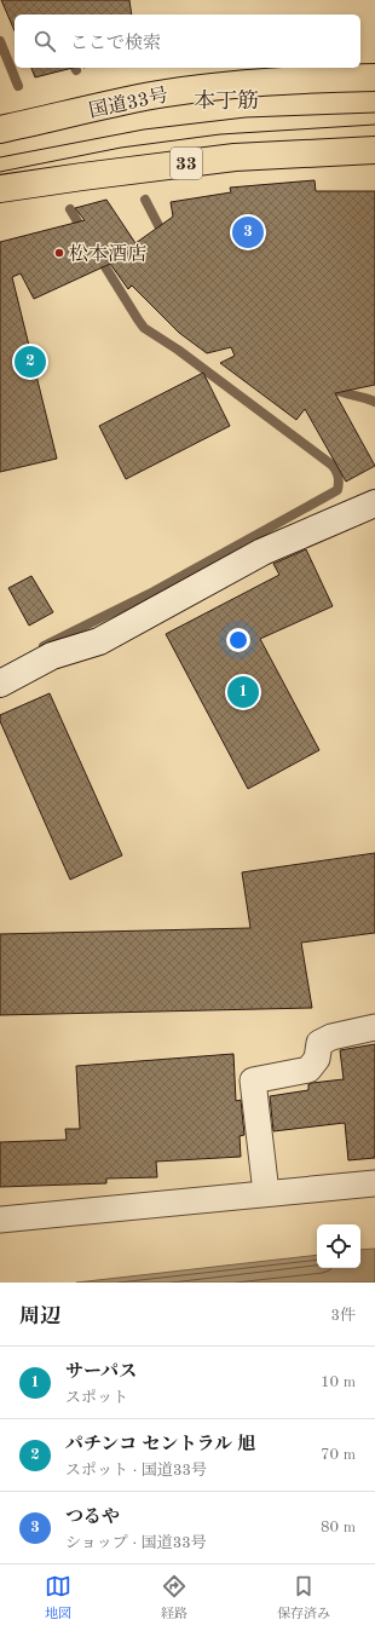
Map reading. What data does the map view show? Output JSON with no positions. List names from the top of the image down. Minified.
{"streets":{"highway":["国道33号","33"]},"districts":["本丁筋"],"places":["松本酒店"],"page":{"search":"ここで検索","pins":["3","2","1"],"heading":["周辺","3件"],"list":[{"mark":"1","name":"サーパス","note":"スポット","value":"10 m"},{"mark":"2","name":"パチンコ セントラル 旭","note":"スポット · 国道33号","value":"70 m"},{"mark":"3","name":"つるや","note":"ショップ · 国道33号","value":"80 m"}],"nav":["地図","経路","保存済み"]}}
